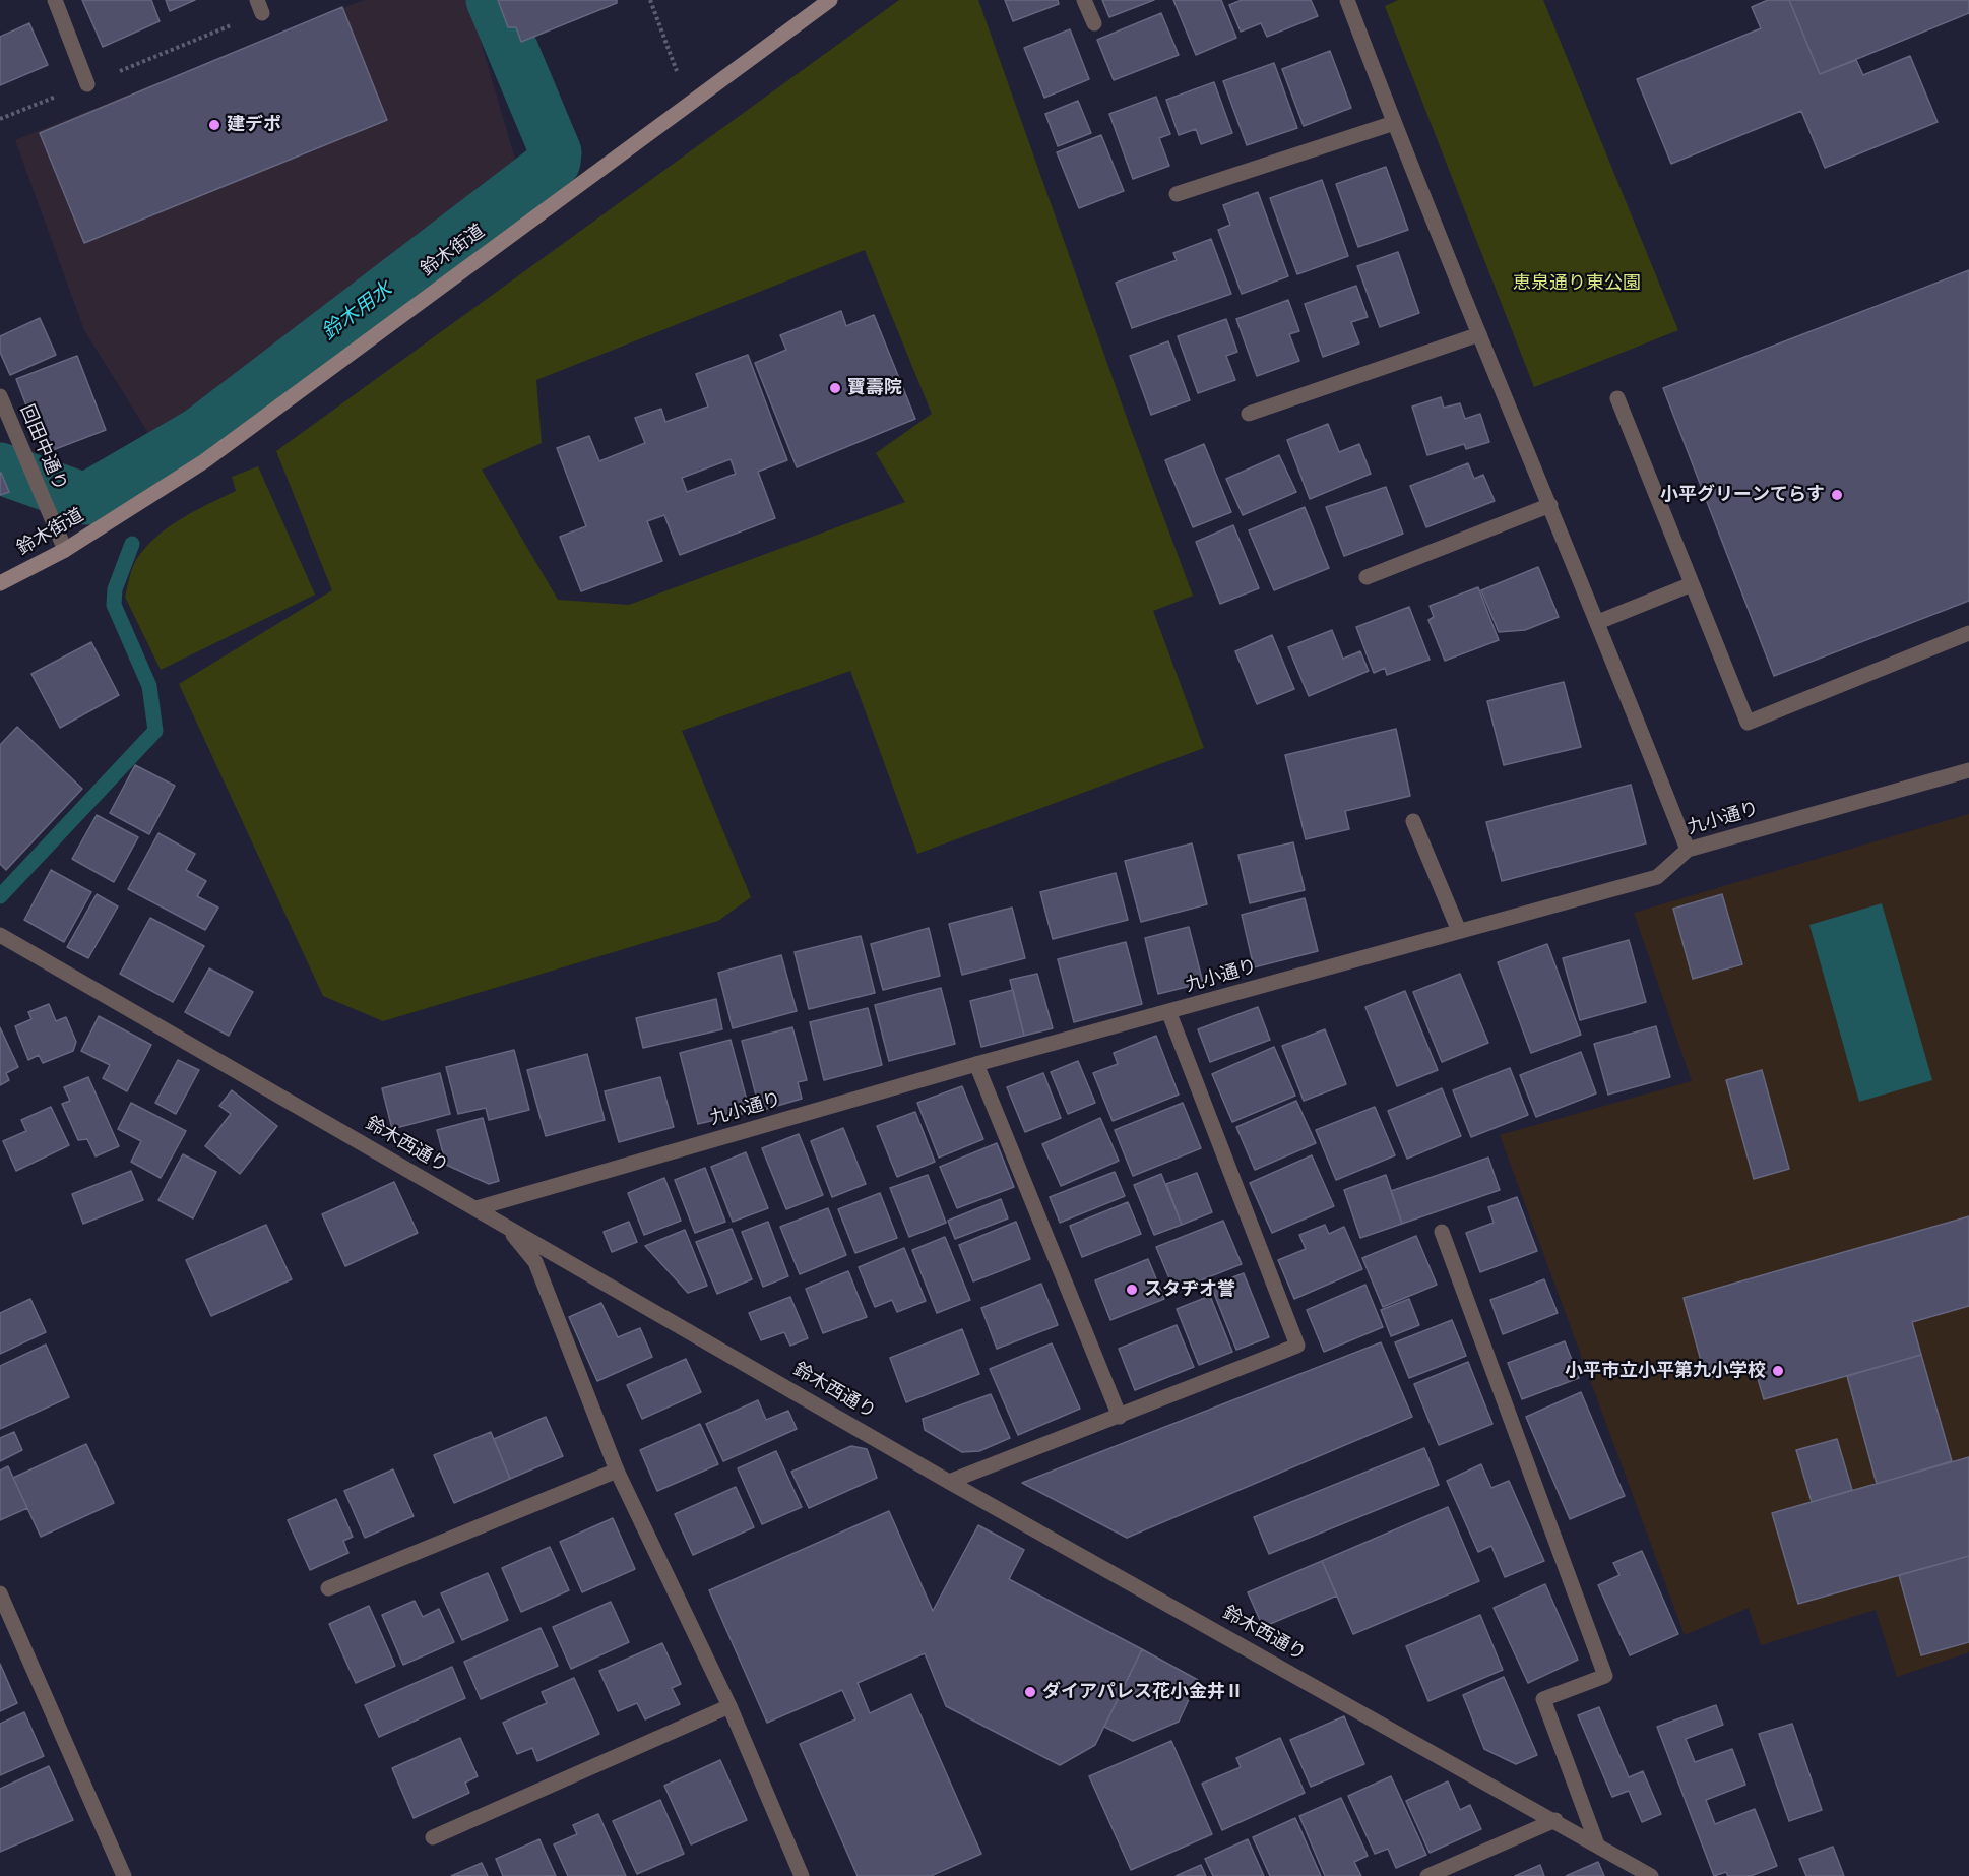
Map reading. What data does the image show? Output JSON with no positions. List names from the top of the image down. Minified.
{"streets":{"main road":["鈴木街道"],"street":["回田中通り","九小通り","鈴木西通り"]},"crossings":[["鈴木街道","回田中通り"],["九小通り","鈴木西通り"]],"water":["鈴木用水"],"parks":["恵泉通り東公園"],"places":["建デポ","寶壽院","小平グリーンてらす","スタヂオ誉","小平市立小平第九小学校","ダイアパレス花小金井Ⅱ"]}
